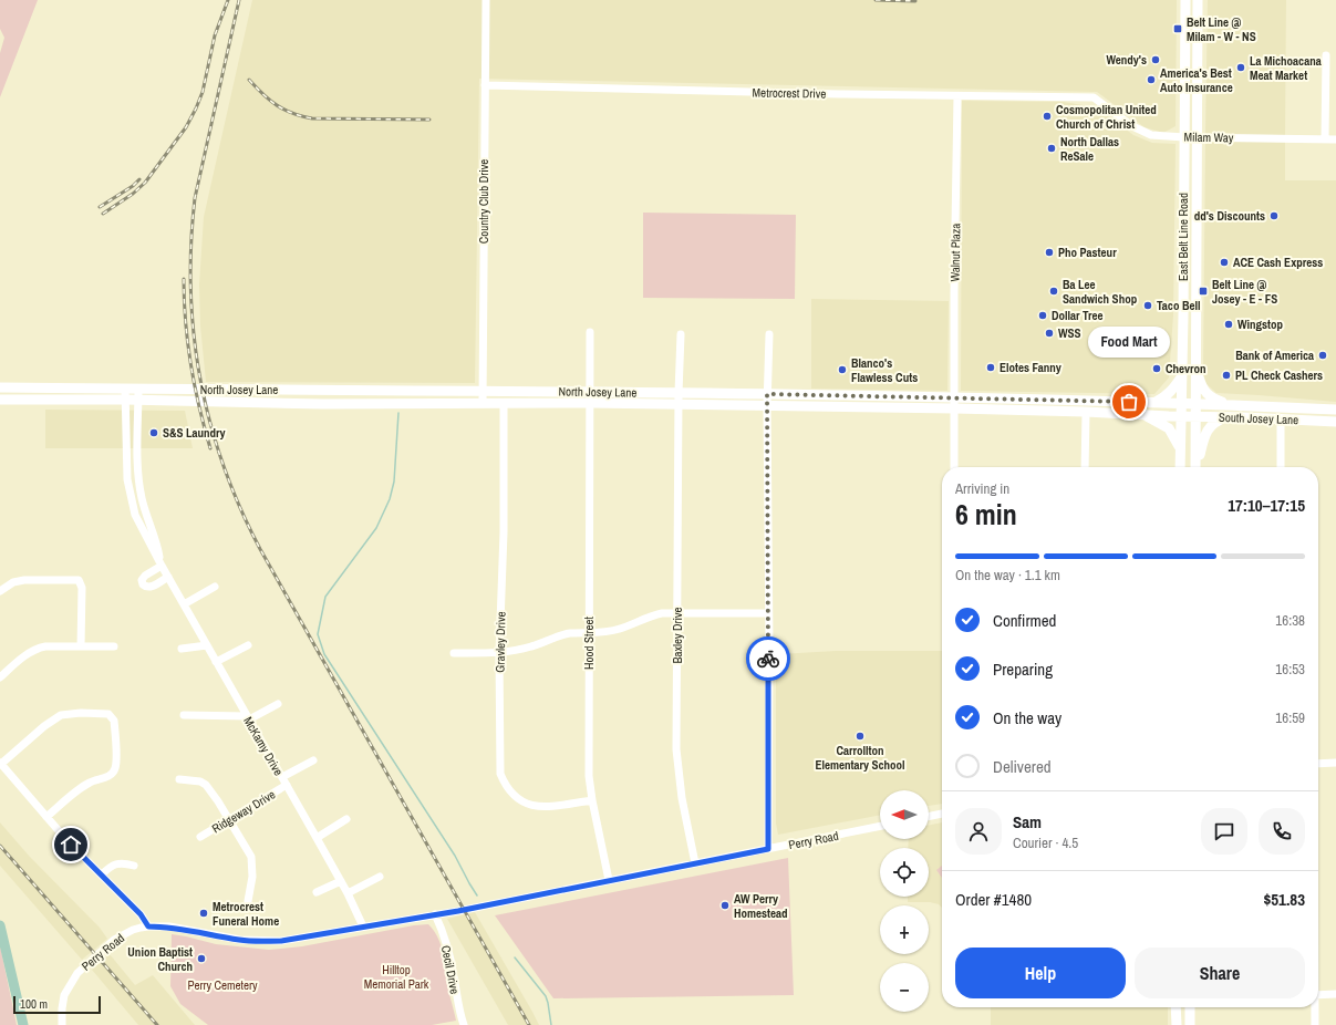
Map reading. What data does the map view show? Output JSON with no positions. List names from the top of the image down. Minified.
{"streets":{"main road":["East Belt Line Road","North Josey Lane","South Josey Lane"],"street":["Metrocrest Drive","Milam Way","Country Club Drive","Walnut Plaza","Baxley Drive","Gravley Drive","Hood Street","McKamy Drive","Ridgeway Drive","Perry Road","Cecil Drive"]},"crossings":[["Metrocrest Drive","Milam Way"],["Metrocrest Drive","Country Club Drive"],["Metrocrest Drive","Walnut Plaza"],["Milam Way","East Belt Line Road"],["Country Club Drive","North Josey Lane"],["East Belt Line Road","North Josey Lane"],["East Belt Line Road","South Josey Lane"],["Walnut Plaza","North Josey Lane"],["North Josey Lane","South Josey Lane"],["North Josey Lane","Baxley Drive"],["North Josey Lane","Gravley Drive"],["North Josey Lane","Hood Street"],["North Josey Lane","McKamy Drive"],["Baxley Drive","Perry Road"],["Gravley Drive","Hood Street"],["Hood Street","Perry Road"],["McKamy Drive","Ridgeway Drive"],["McKamy Drive","Perry Road"],["Perry Road","Cecil Drive"]],"parks":["Hilltop Memorial Park","Perry Cemetery"],"places":{"transit":["Belt Line @ Milam - W - NS","Belt Line @ Josey - E - FS"],"other":["Wendy's","La Michoacana Meat Market","America's Best Auto Insurance","Cosmopolitan United Church of Christ","North Dallas ReSale","dd's Discounts","Pho Pasteur","ACE Cash Express","Ba Lee Sandwich Shop","Taco Bell","Dollar Tree","Wingstop","WSS","Bank of America","Elotes Fanny","Chevron","Blanco's Flawless Cuts","PL Check Cashers","Food Mart","S&S Laundry","Carrollton Elementary School","AW Perry Homestead","Metrocrest Funeral Home","Union Baptist Church"]},"scale_bar":"100 m","north":"left","page":{"bubble":"Food Mart","heading":["6 min","Arriving in","17:10–17:15"],"panel":["Sam","Courier · 4.5","Order #1480","$51.83"],"bar":"On the way · 1.1 km","list":[["Confirmed","16:38"],["Preparing","16:53"],["On the way","16:59"],"Delivered"],"map_buttons":["+","−"],"buttons":["Help","Share"],"scale":"100 m"}}
